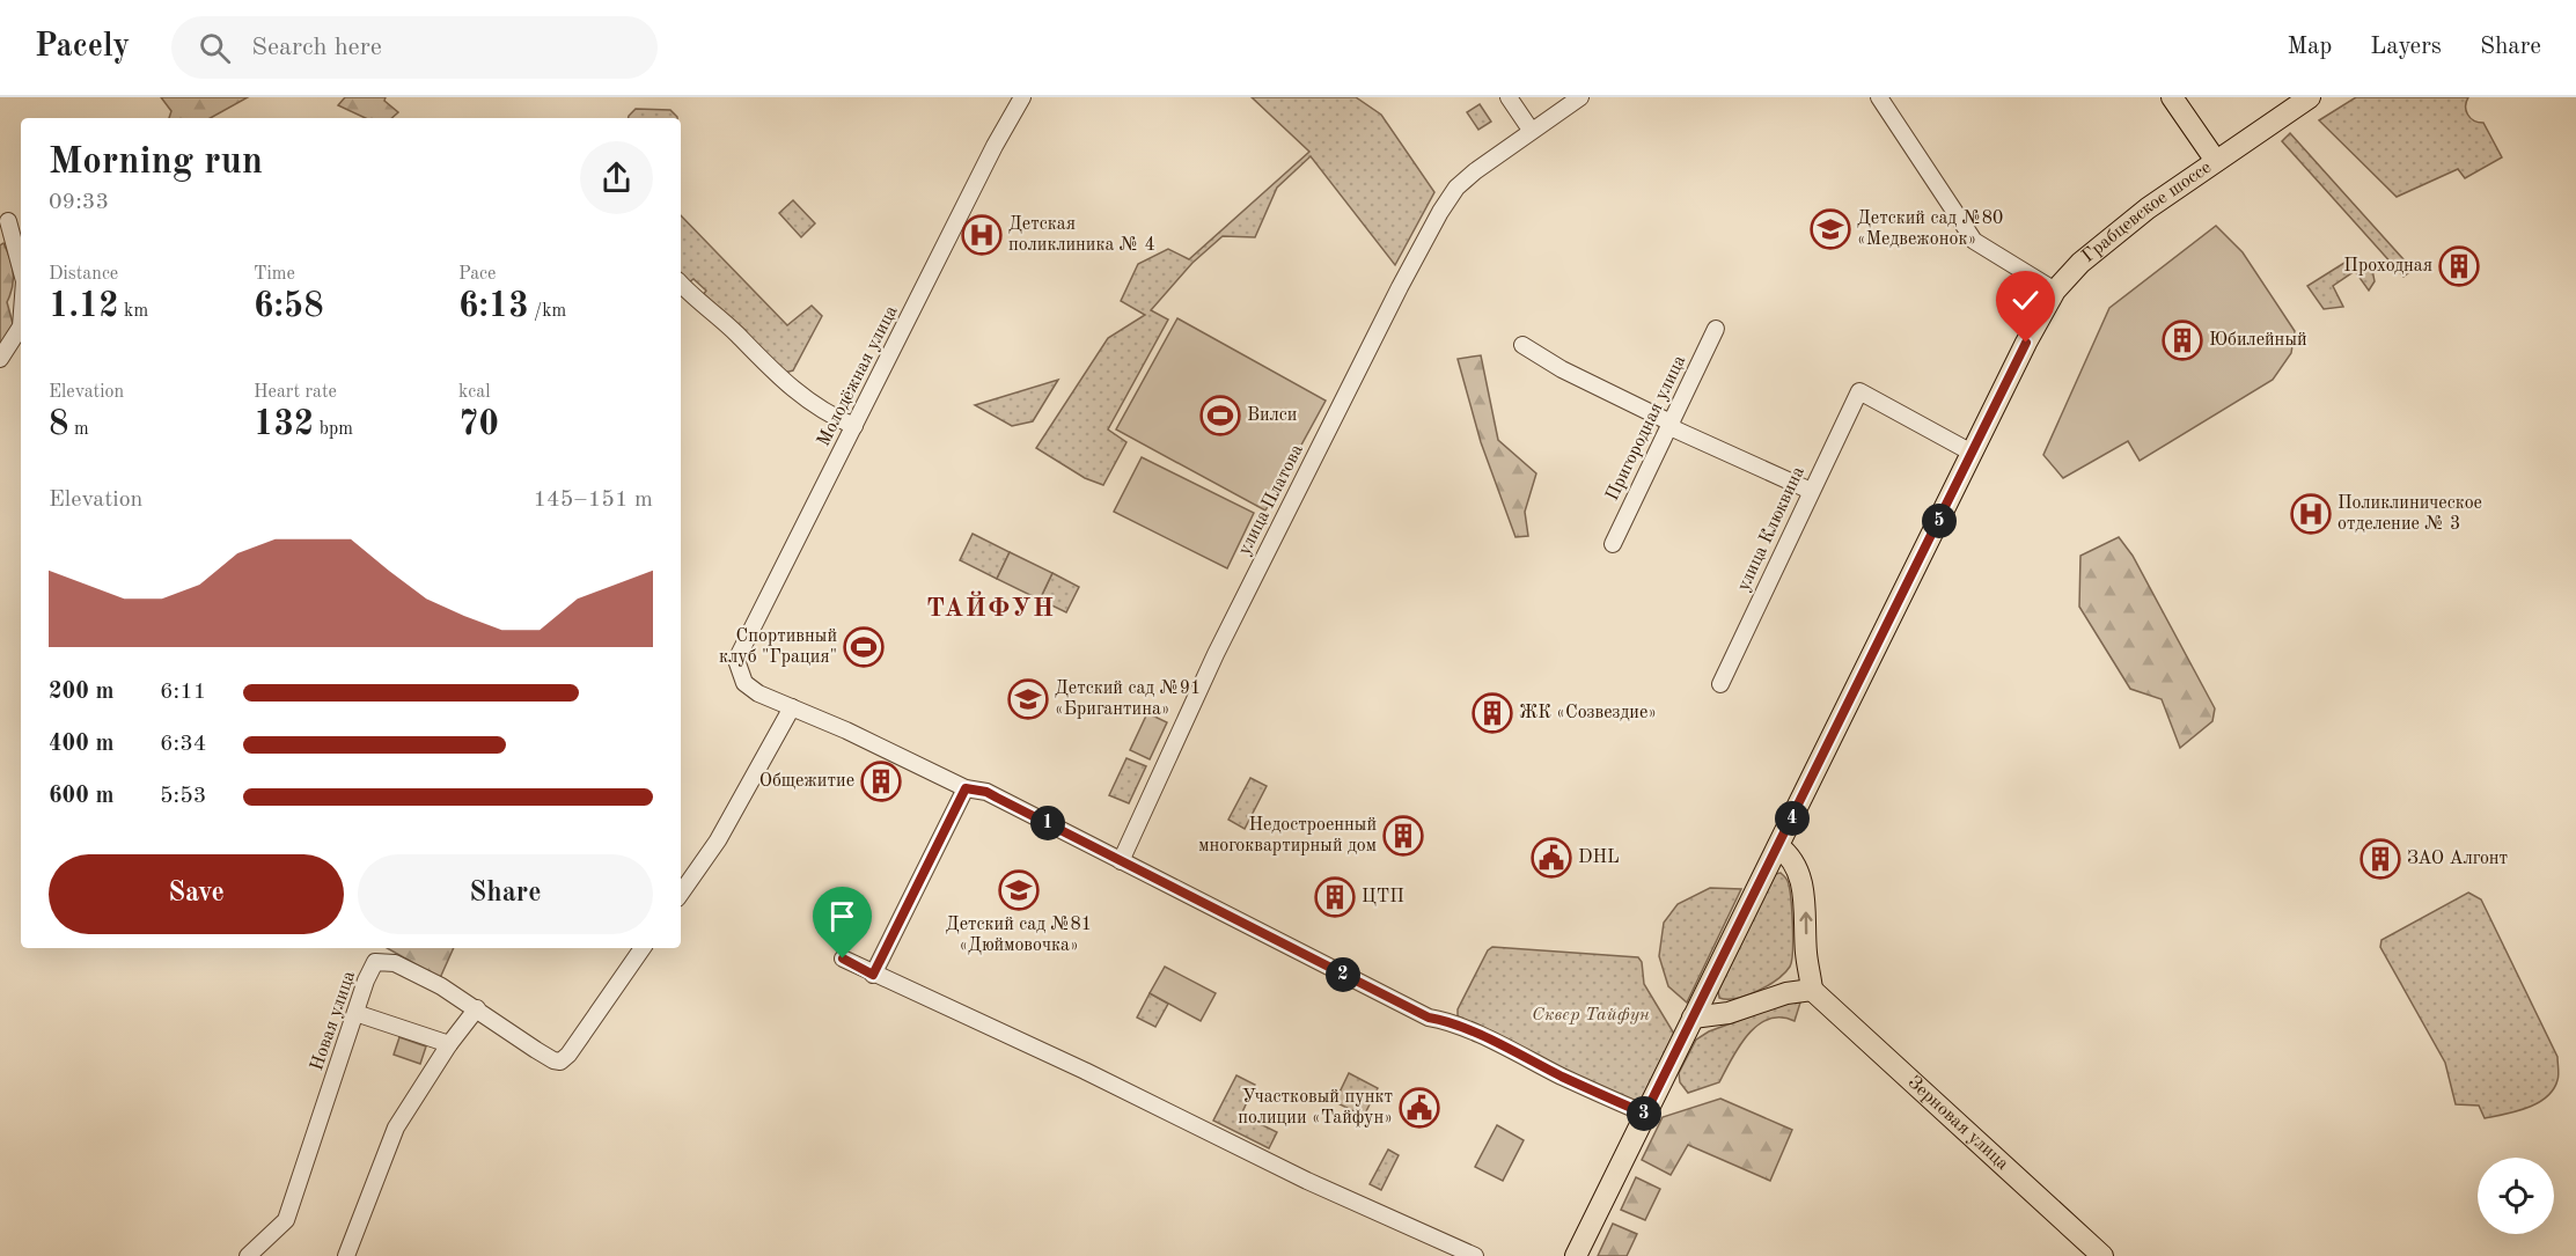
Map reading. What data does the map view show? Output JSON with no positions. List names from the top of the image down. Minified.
{"streets":{"main road":["Грабцевское шоссе","Зерновая улица"],"street":["Молодёжная улица","Пригородная улица","улица Платова","улица Клюквина","Новая улица"]},"crossings":[["Грабцевское шоссе","улица Клюквина"]],"districts":["ТАЙФУН"],"parks":["Сквер Тайфун"],"places":{"school or university":["Детский сад №80 «Медвежонок»","Детский сад №91 «Бригантина»","Детский сад №81 «Дюймовочка»"],"hospital":["Детская поликлиника № 4","Поликлиническое отделение № 3"],"building":["Проходная","Юбилейный","ЖК «Созвездие»","Общежитие","Недостроенный многоквартирный дом","ЗАО Алгонт","ЦТП"],"sports":["Вилси","Спортивный клуб \"Грация\""],"public building":["DHL","Участковый пункт полиции «Тайфун»"]},"page":{"header":"Pacely","search":"Search here","nav":["Map","Layers","Share"],"heading":["Morning run","09:33"],"stats":[["Distance","1.12 km"],["Time","6:58"],["Pace","6:13 /km"],["Elevation","8 m"],["Heart rate","132 bpm"],["kcal","70"]],"chart":["Elevation","145–151 m"],"pins":["5","4","1","2","3"],"list":[{"name":"200 m","note":"6:11"},{"name":"400 m","note":"6:34"},{"name":"600 m","note":"5:53"}],"buttons":["Save","Share"]}}
